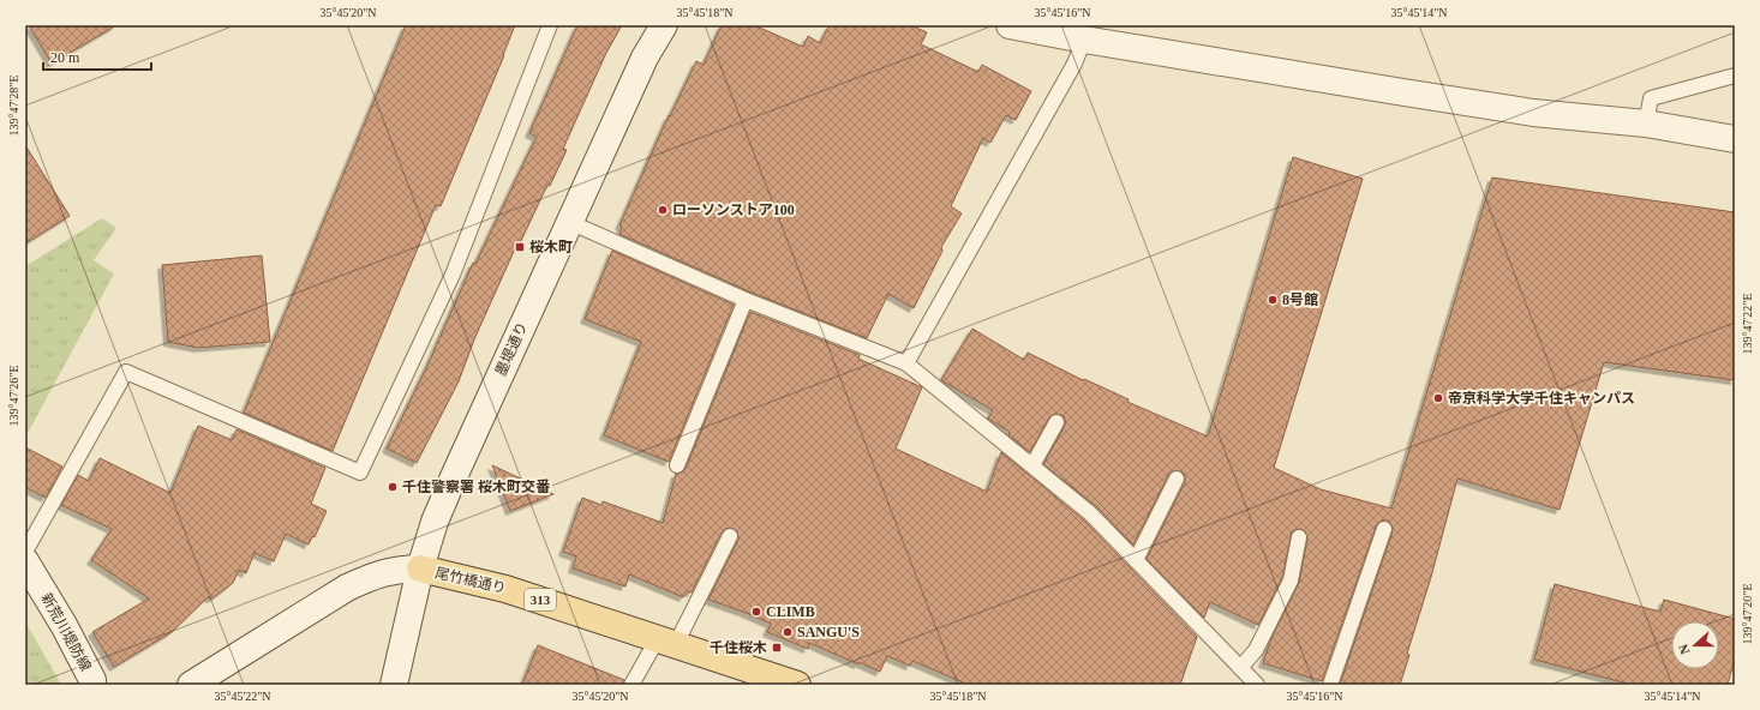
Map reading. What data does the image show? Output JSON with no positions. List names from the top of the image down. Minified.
{"streets":{"main road":["墨堤通り","尾竹橋通り","313","新荒川堤防線"]},"crossings":[["墨堤通り","尾竹橋通り"]],"places":{"other":["ローソンストア100","8号館","帝京科学大学千住キャンパス","千住警察署 桜木町交番","CLIMB","SANGU'S"],"transit":["桜木町","千住桜木"]},"scale_bar":"20 m","north":"left","coordinates":["35°45'20\"N","35°45'18\"N","35°45'16\"N","35°45'14\"N","139°47'28\"E","139°47'22\"E","139°47'26\"E","139°47'20\"E","35°45'22\"N"]}
